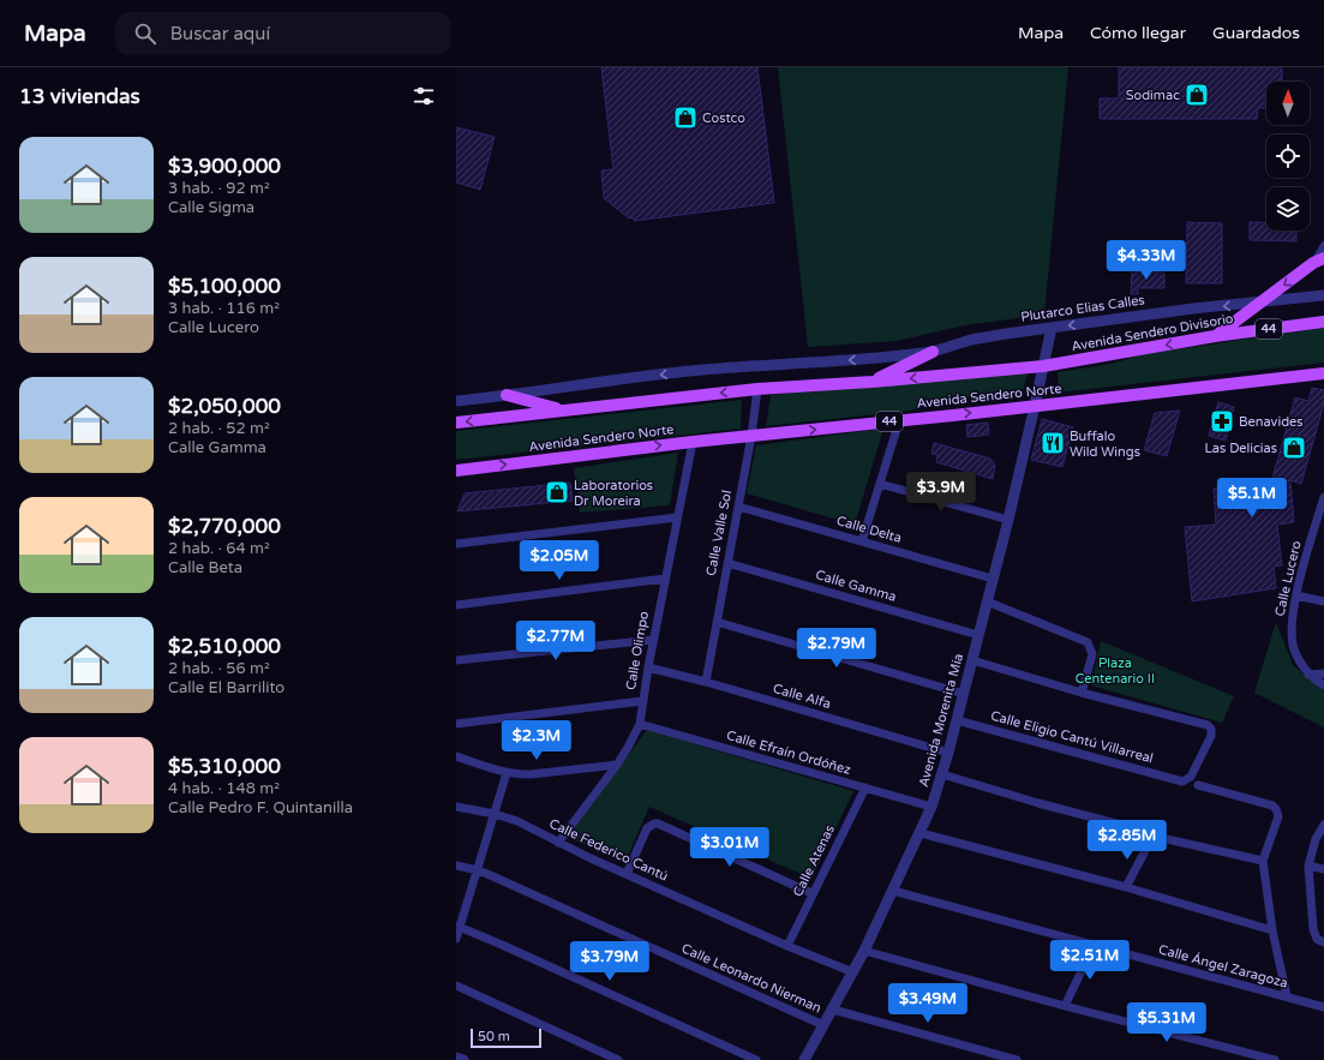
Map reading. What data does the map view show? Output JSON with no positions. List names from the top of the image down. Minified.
{"streets":{"main road":["44","Avenida Sendero Divisorio","Avenida Sendero Norte"],"street":["Plutarco Elias Calles","Calle Delta","Calle Valle Sol","Calle Lucero","Calle Gamma","Calle Olimpo","Calle Alfa","Avenida Morenita Mía","Calle Eligio Cantú Villarreal","Calle Efraín Ordóñez","Calle Federico Cantú","Calle Atenas","Calle Ángel Zaragoza","Calle Leonardo Nierman"]},"crossings":[["Plutarco Elias Calles","Avenida Morenita Mía"],["Avenida Sendero Divisorio","Avenida Sendero Norte"],["Avenida Sendero Divisorio","Avenida Morenita Mía"],["Avenida Sendero Norte","Calle Valle Sol"],["Avenida Sendero Norte","Calle Olimpo"],["Avenida Sendero Norte","Avenida Morenita Mía"],["Calle Delta","Calle Valle Sol"],["Calle Delta","Avenida Morenita Mía"],["Calle Valle Sol","Calle Gamma"],["Calle Valle Sol","Calle Alfa"],["Calle Gamma","Avenida Morenita Mía"],["Calle Olimpo","Calle Alfa"],["Calle Olimpo","Calle Efraín Ordóñez"],["Calle Olimpo","Calle Federico Cantú"],["Calle Alfa","Avenida Morenita Mía"],["Avenida Morenita Mía","Calle Eligio Cantú Villarreal"],["Avenida Morenita Mía","Calle Efraín Ordóñez"],["Avenida Morenita Mía","Calle Federico Cantú"],["Avenida Morenita Mía","Calle Ángel Zaragoza"],["Avenida Morenita Mía","Calle Leonardo Nierman"],["Calle Efraín Ordóñez","Calle Atenas"],["Calle Federico Cantú","Calle Atenas"]],"one_way":["Plutarco Elias Calles","Avenida Sendero Divisorio"],"parks":["Plaza Centenario II"],"places":{"shop":["Sodimac","Costco","Las Delicias","Laboratorios Dr Moreira"],"pharmacy":["Benavides"],"restaurant":["Buffalo Wild Wings"]},"scale_bar":"50 m","north":"top","page":{"header":"Mapa","search":"Buscar aquí","nav":["Mapa","Cómo llegar","Guardados"],"heading":"13 viviendas","list":[{"name":"$3,900,000","note":"3 hab. · 92 m² · Calle Sigma"},{"name":"$5,100,000","note":"3 hab. · 116 m² · Calle Lucero"},{"name":"$2,050,000","note":"2 hab. · 52 m² · Calle Gamma"},{"name":"$2,770,000","note":"2 hab. · 64 m² · Calle Beta"},{"name":"$2,510,000","note":"2 hab. · 56 m² · Calle El Barrilito"},{"name":"$5,310,000","note":"4 hab. · 148 m² · Calle Pedro F. Quintanilla"}],"price":["$4.33M","$3.9M","$5.1M","$2.05M","$2.77M","$2.79M","$2.3M","$2.85M","$3.01M","$2.51M","$3.79M","$3.49M","$5.31M"],"scale":"50 m"}}
